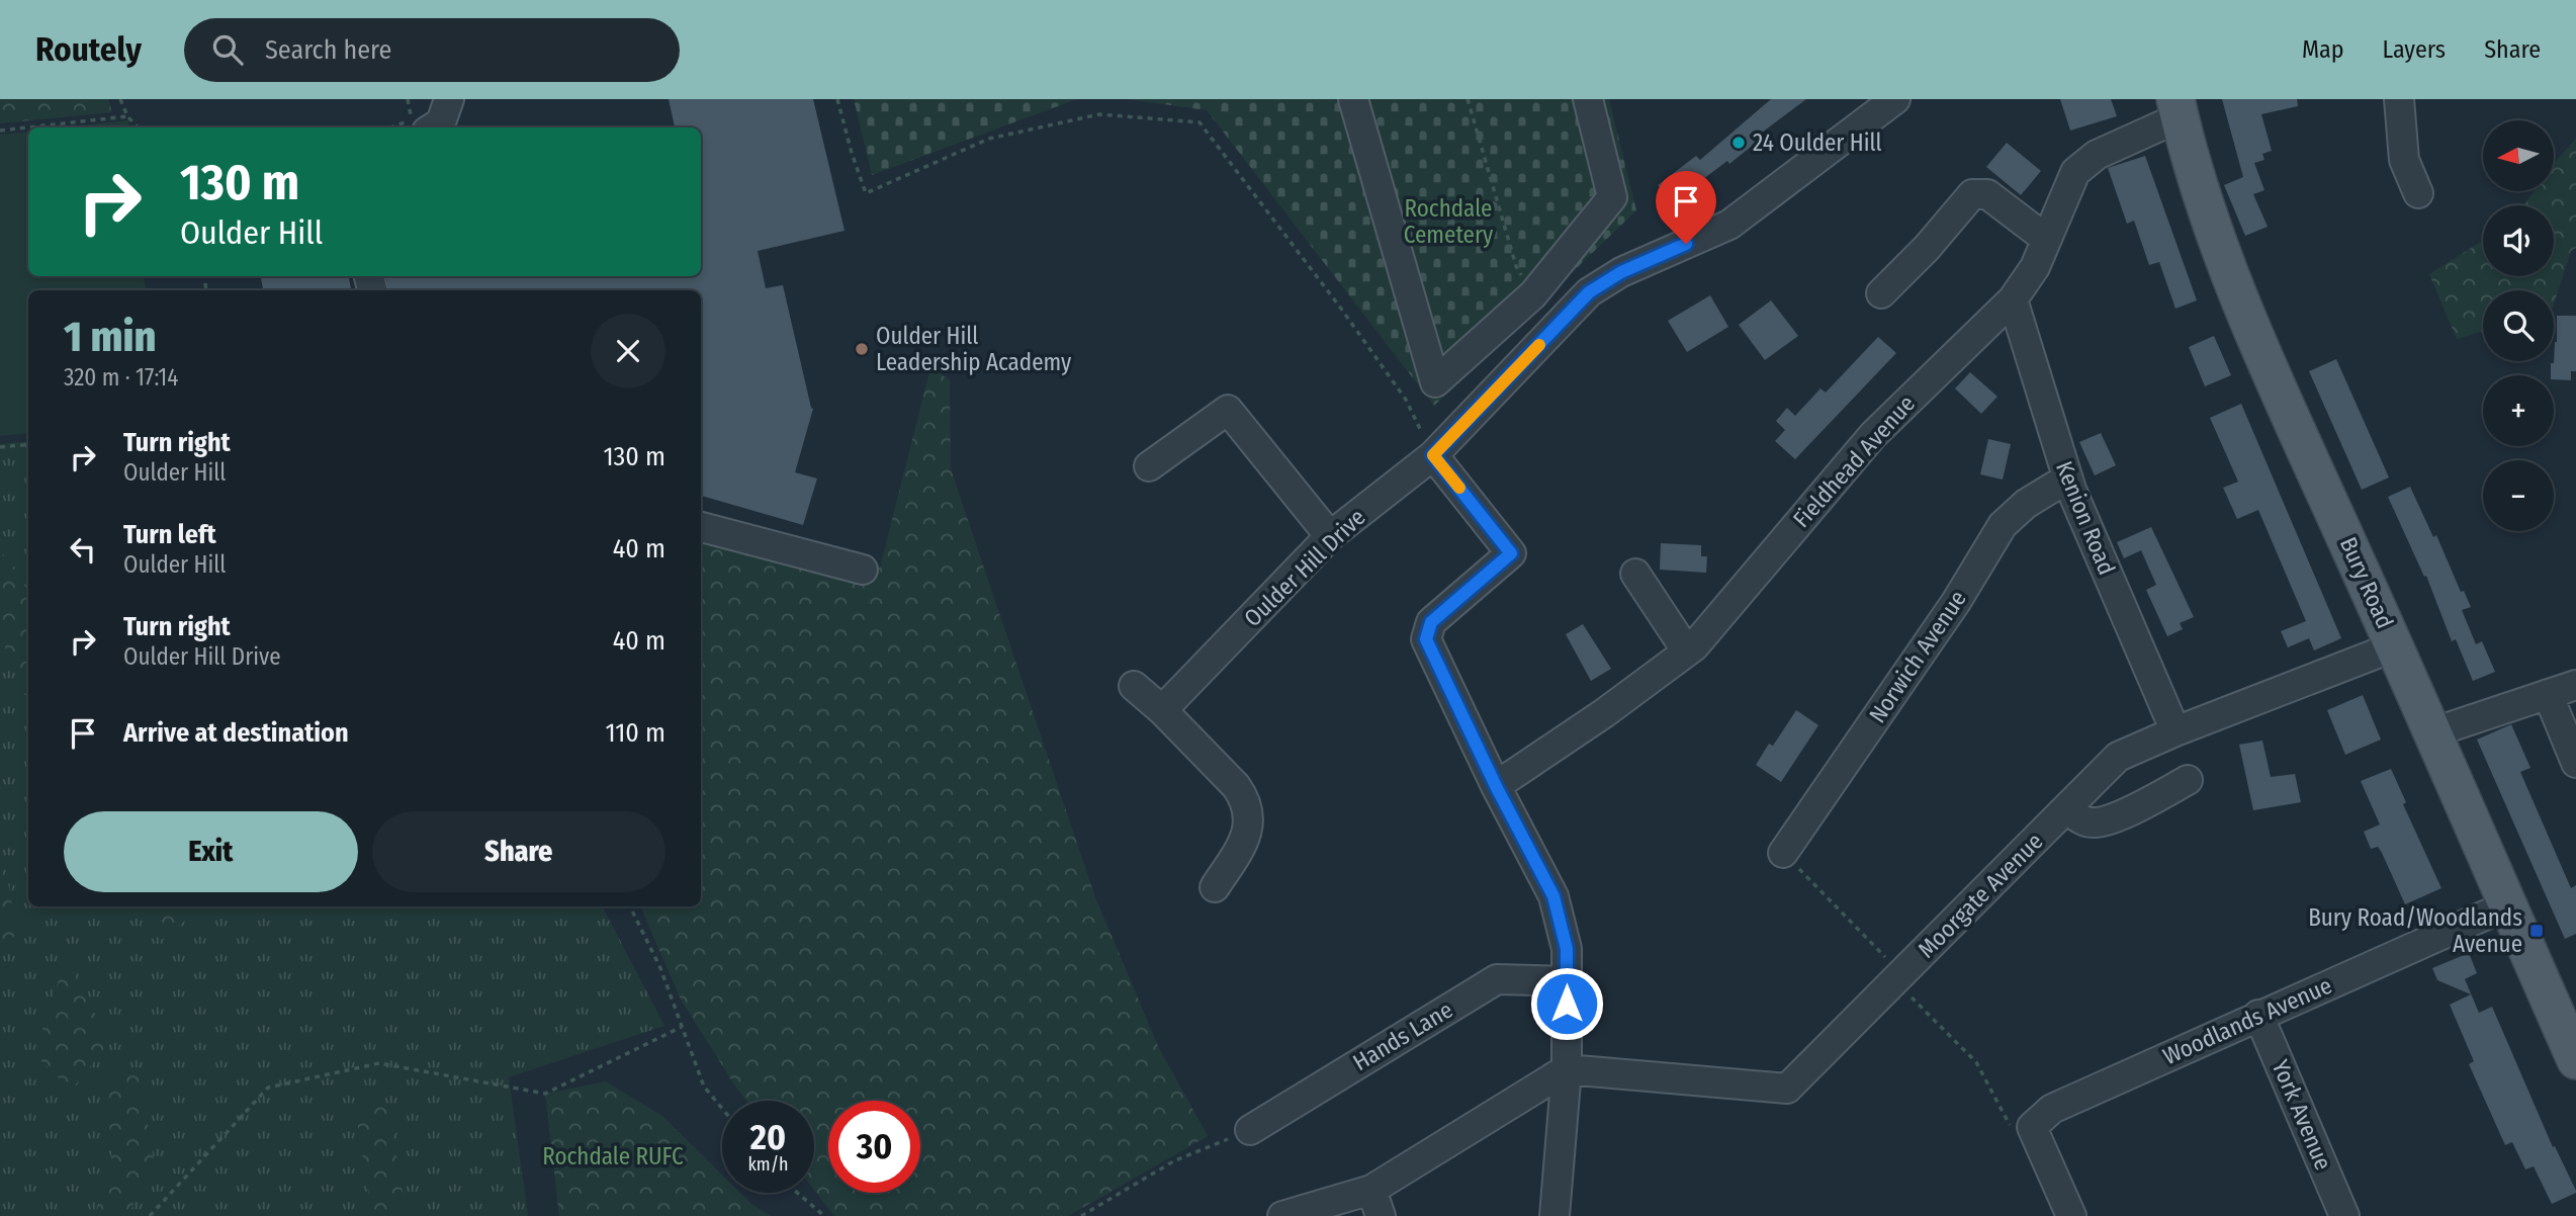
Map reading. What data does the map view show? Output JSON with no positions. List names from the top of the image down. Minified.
{"streets":{"main road":["Bury Road"],"street":["Fieldhead Avenue","Kenion Road","Oulder Hill Drive","Norwich Avenue","Moorgate Avenue","Woodlands Avenue","Hands Lane","York Avenue"]},"crossings":[["Fieldhead Avenue","Kenion Road"],["Fieldhead Avenue","Bury Road"],["Kenion Road","Norwich Avenue"],["Kenion Road","Moorgate Avenue"],["Bury Road","Moorgate Avenue"],["Bury Road","Woodlands Avenue"],["Woodlands Avenue","York Avenue"]],"parks":["Rochdale Cemetery","Rochdale RUFC"],"places":{"other":["24 Oulder Hill","Oulder Hill Leadership Academy"],"transit":["Bury Road/Woodlands Avenue"]},"north":"left","page":{"header":"Routely","search":"Search here","nav":["Map","Layers","Share"],"map_buttons":["+","−"],"turn":["130 m","Oulder Hill"],"heading":["1 min","320 m · 17:14"],"list":[{"name":"Turn right","note":"Oulder Hill","value":"130 m"},{"name":"Turn left","note":"Oulder Hill","value":"40 m"},{"name":"Turn right","note":"Oulder Hill Drive","value":"40 m"},{"name":"Arrive at destination","value":"110 m"}],"buttons":["Exit","Share"],"speed":"20 km/h","limit":"30"}}
